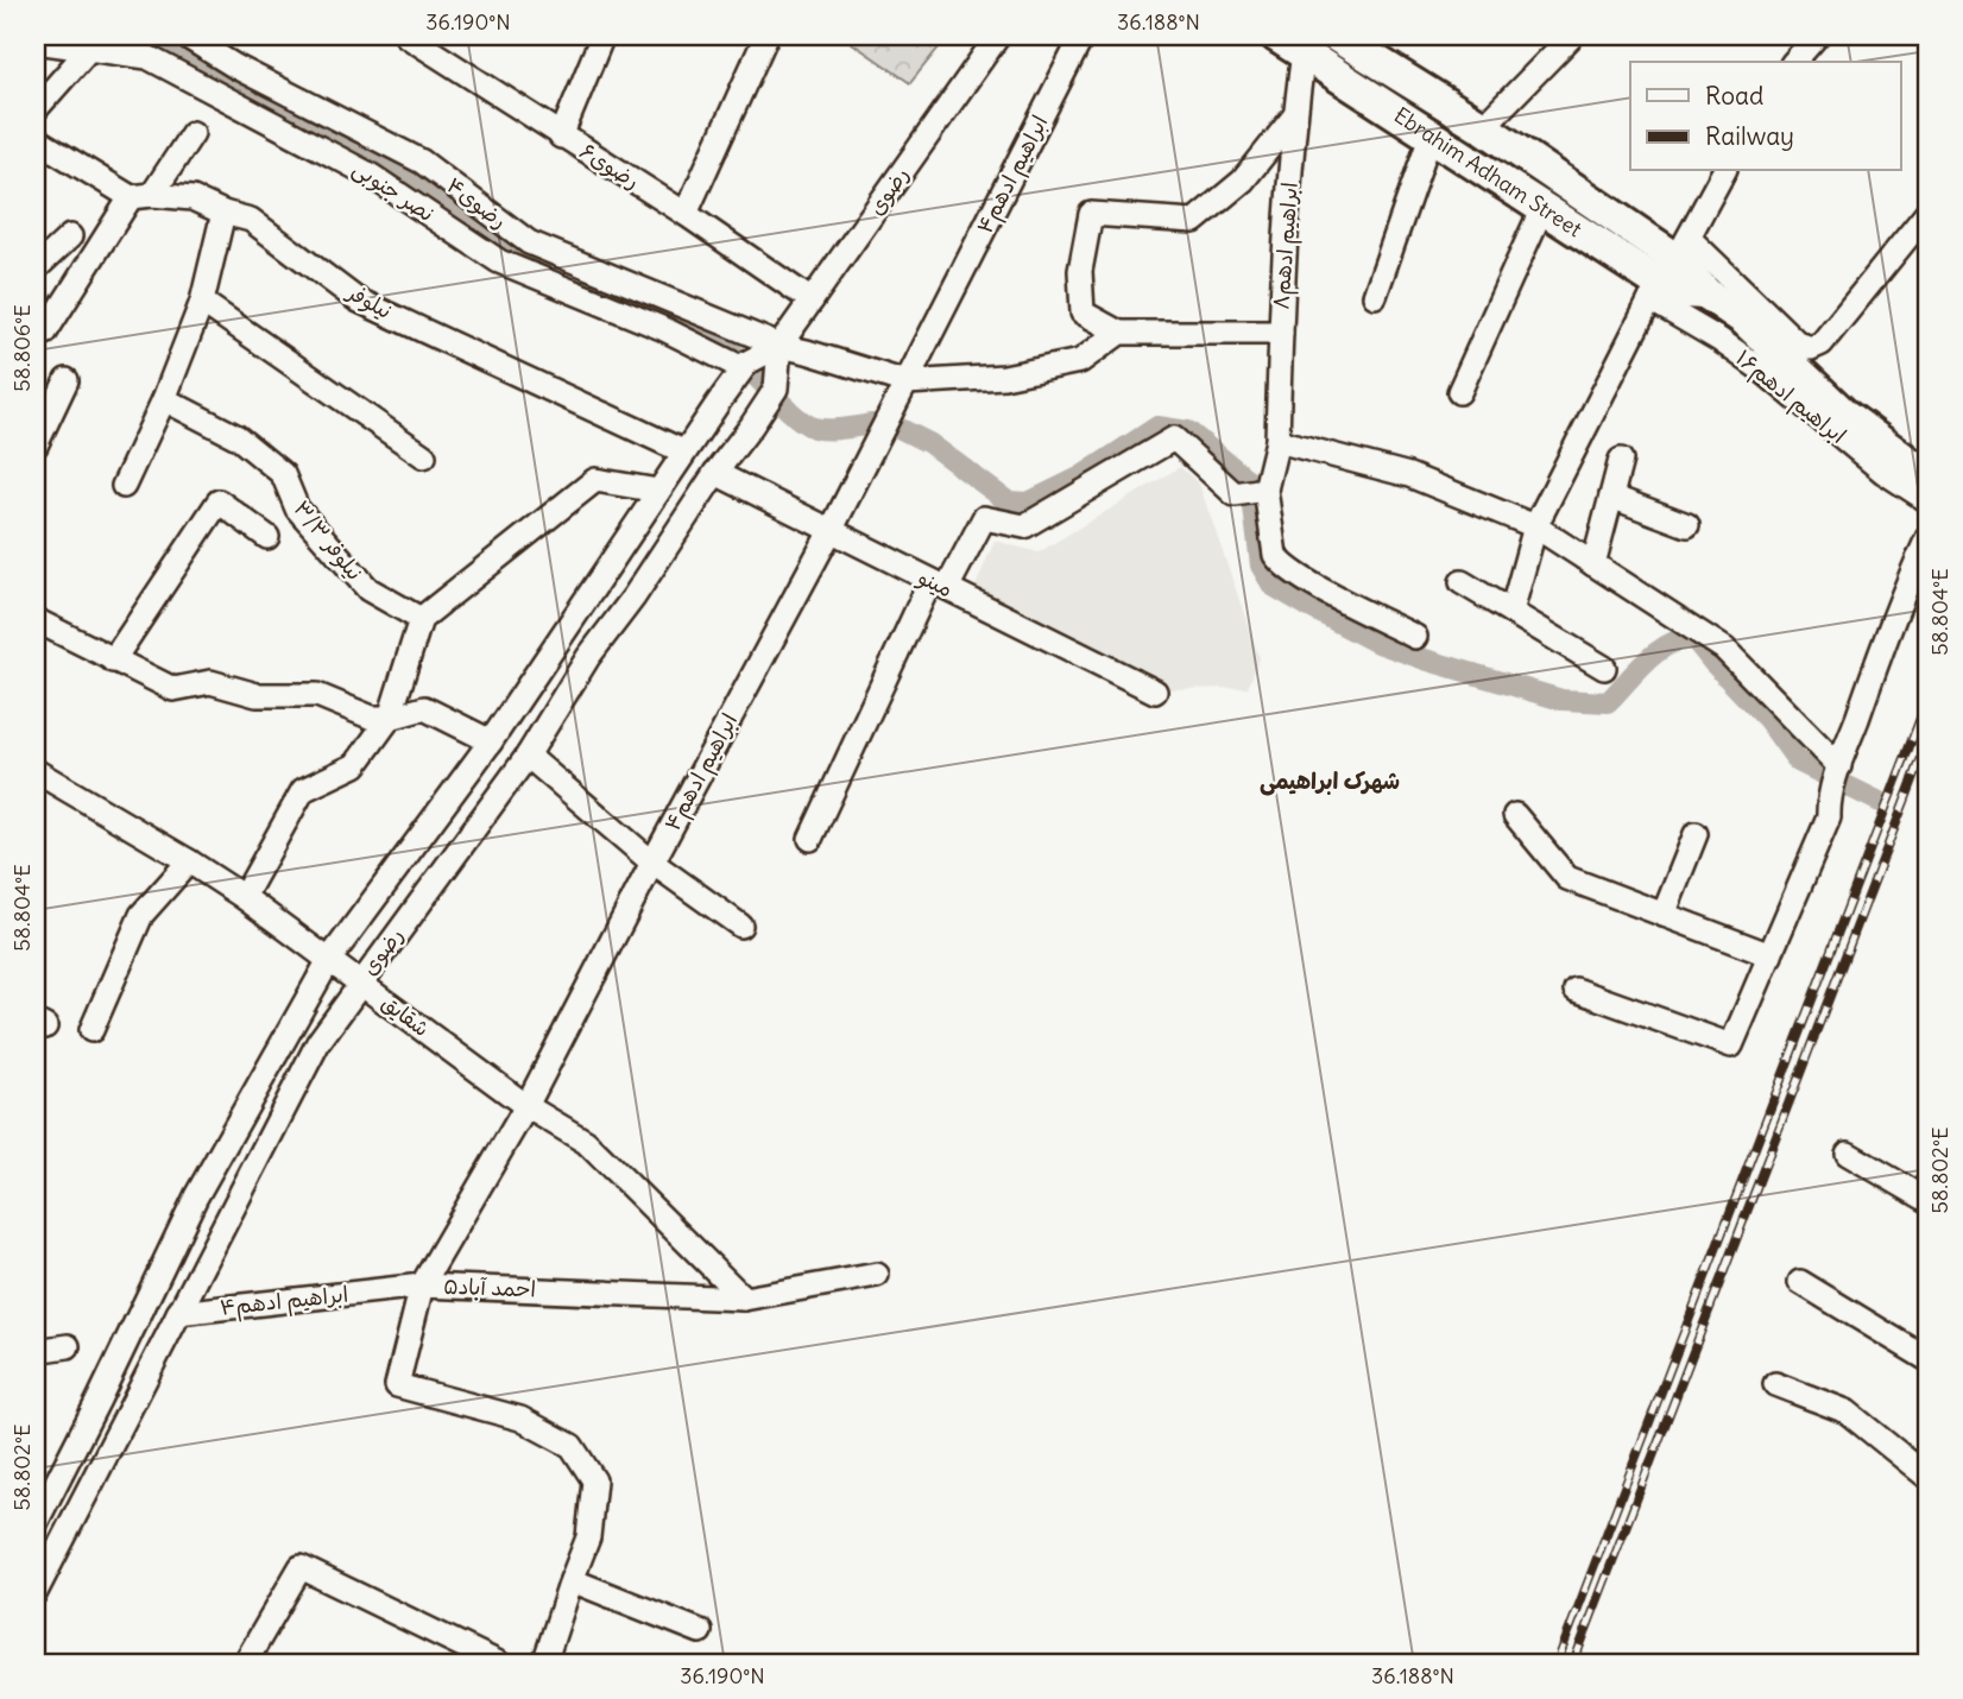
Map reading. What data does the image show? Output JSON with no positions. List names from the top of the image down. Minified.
{"streets":{"street":["رضوی۶","Ebrahim Adham Street","ابراهیم ادهم۴","نصر جنوبی","رضوی","رضوی۴","ابراهیم ادهم۸","نیلوفر","ابراهیم ادهم۱۶","نیلوفر ۳/۳","مینو","شقایق","احمد آباد۵"]},"crossings":[["رضوی۶","رضوی"],["Ebrahim Adham Street","ابراهیم ادهم۸"],["Ebrahim Adham Street","ابراهیم ادهم۱۶"],["ابراهیم ادهم۴","رضوی"],["ابراهیم ادهم۴","رضوی۴"],["ابراهیم ادهم۴","مینو"],["ابراهیم ادهم۴","شقایق"],["ابراهیم ادهم۴","احمد آباد۵"],["نصر جنوبی","رضوی"],["رضوی","رضوی۴"],["رضوی","نیلوفر"],["رضوی","مینو"],["رضوی","شقایق"],["شقایق","احمد آباد۵"]],"districts":["شهرک ابراهیمی"],"legend":["Road","Railway"],"coordinates":["36.190°N","36.188°N","58.806°E","58.804°E","58.802°E"]}
